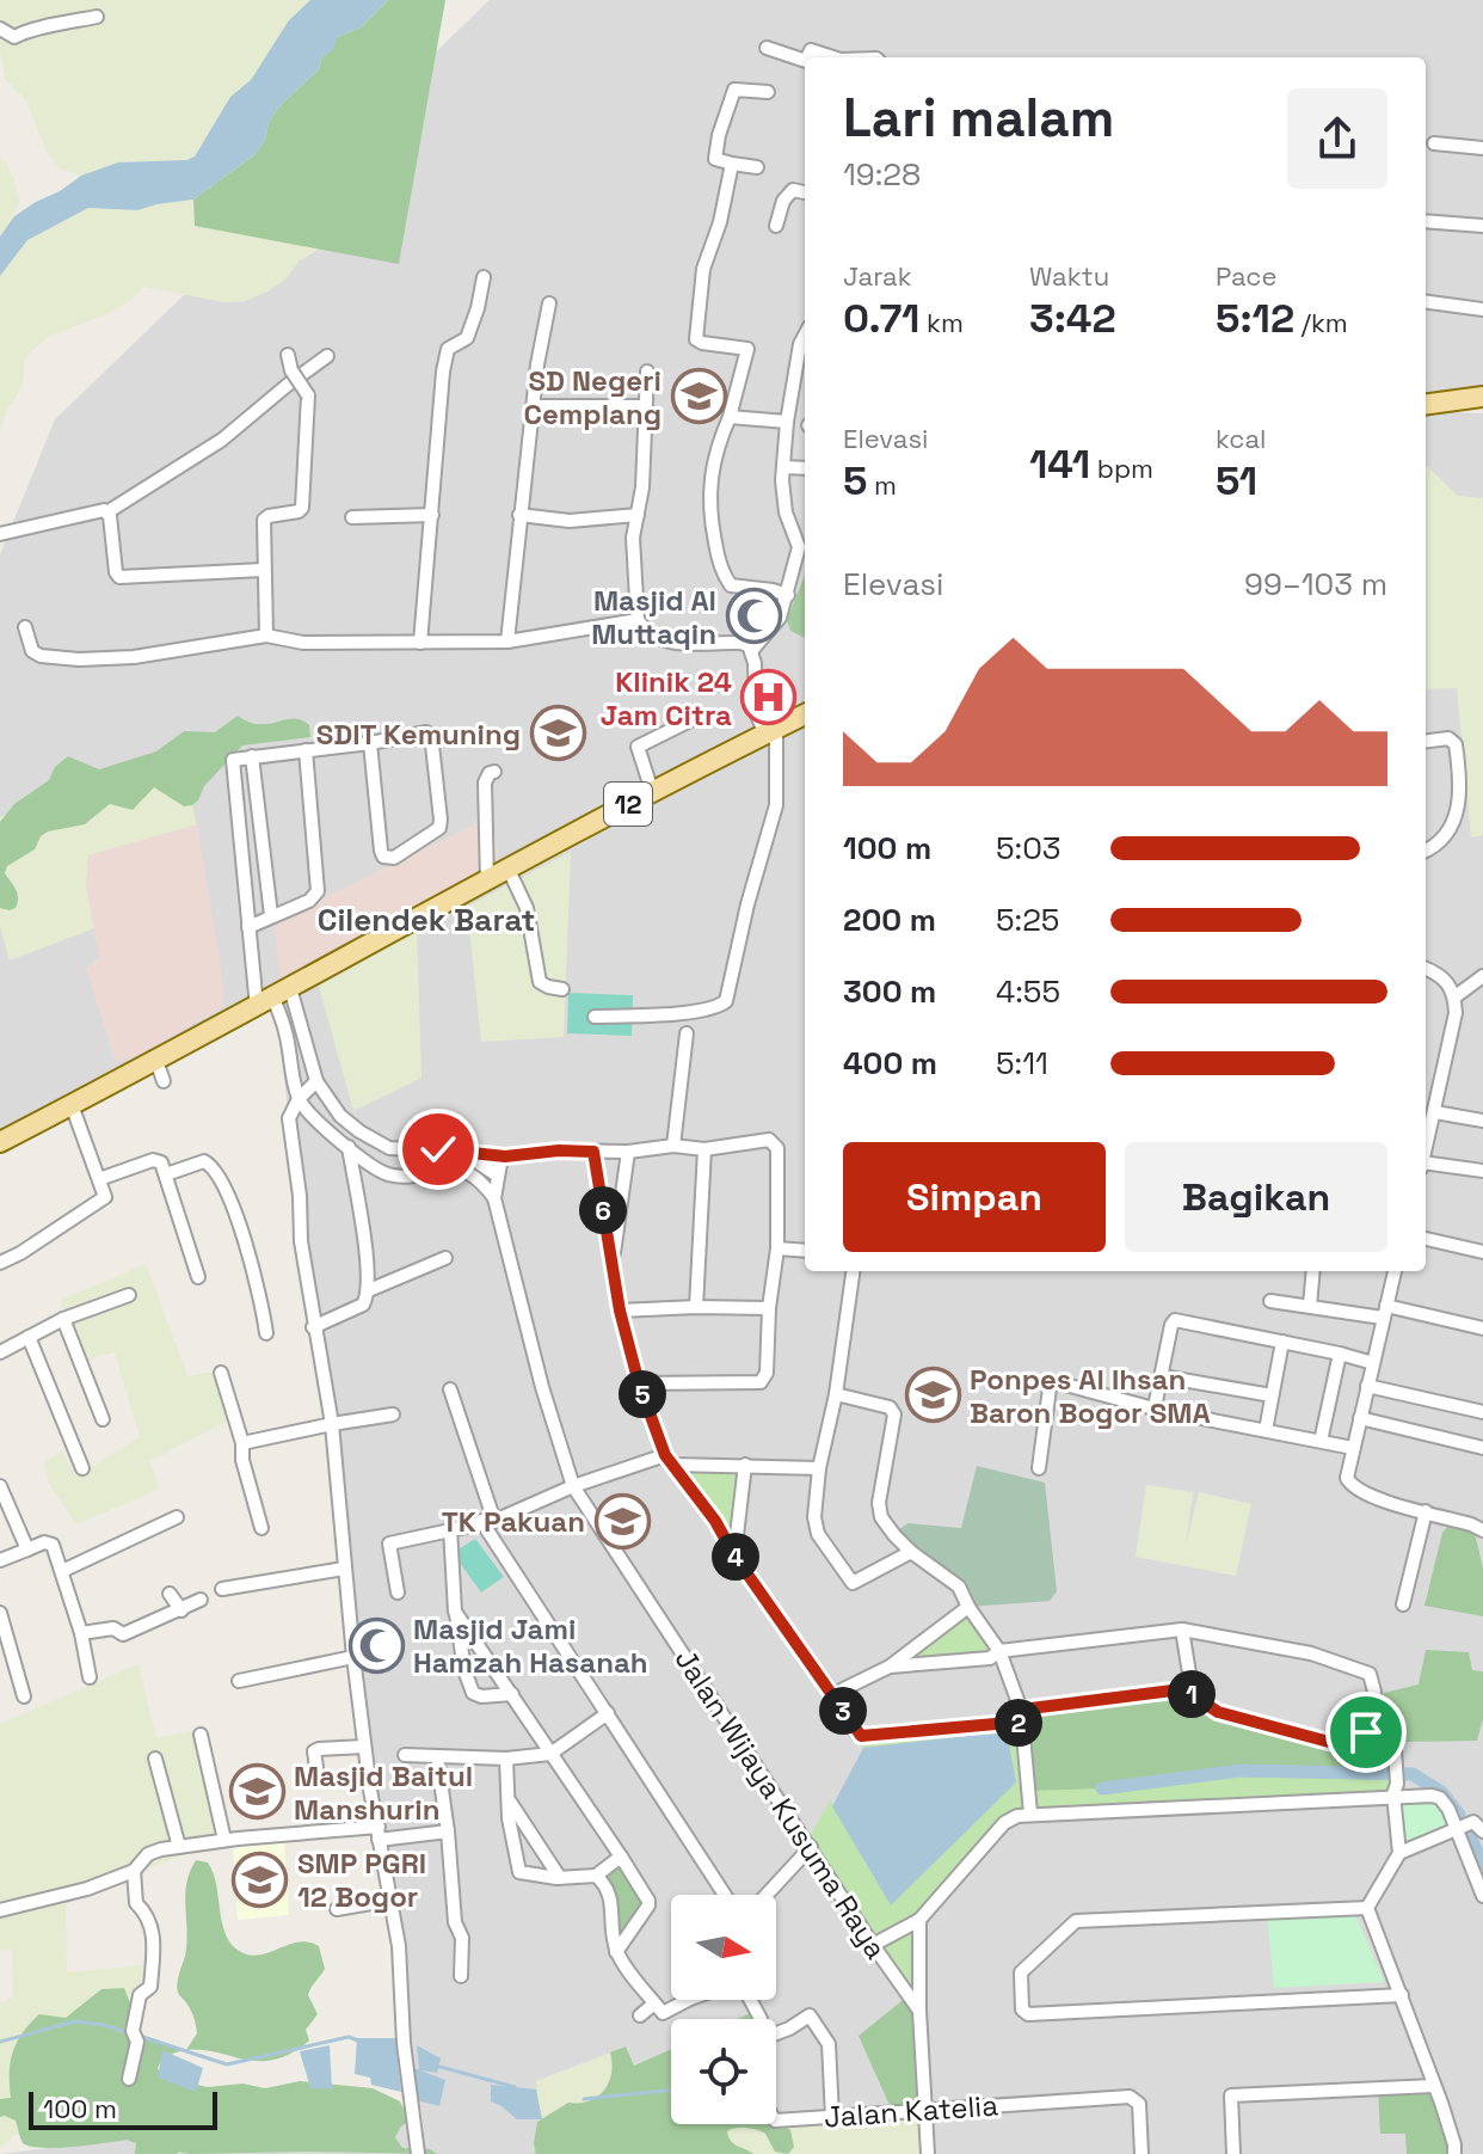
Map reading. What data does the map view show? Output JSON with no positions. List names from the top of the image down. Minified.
{"streets":{"main road":["12"],"street":["Jalan Wijaya Kusuma Raya","Jalan Katelia"]},"districts":["Cilendek Barat"],"places":{"school or university":["SD Negeri Cemplang","SDIT Kemuning","Ponpes Al Ihsan Baron Bogor SMA","TK Pakuan","Masjid Baitul Manshurin","SMP PGRI 12 Bogor"],"mosque":["Masjid Al Muttaqin","Masjid Jami Hamzah Hasanah"],"hospital":["Klinik 24 Jam Citra"]},"scale_bar":"100 m","north":"right","page":{"heading":["Lari malam","19:28"],"stats":[["Jarak","0.71 km"],["Waktu","3:42"],["Pace","5:12 /km"],["Elevasi","5 m"],["141 bpm"],["kcal","51"]],"chart":["Elevasi","99–103 m"],"list":[{"name":"100 m","note":"5:03"},{"name":"200 m","note":"5:25"},{"name":"300 m","note":"4:55"},{"name":"400 m","note":"5:11"}],"buttons":["Simpan","Bagikan"],"pins":["6","5","4","1","3","2"],"scale":"100 m"}}
